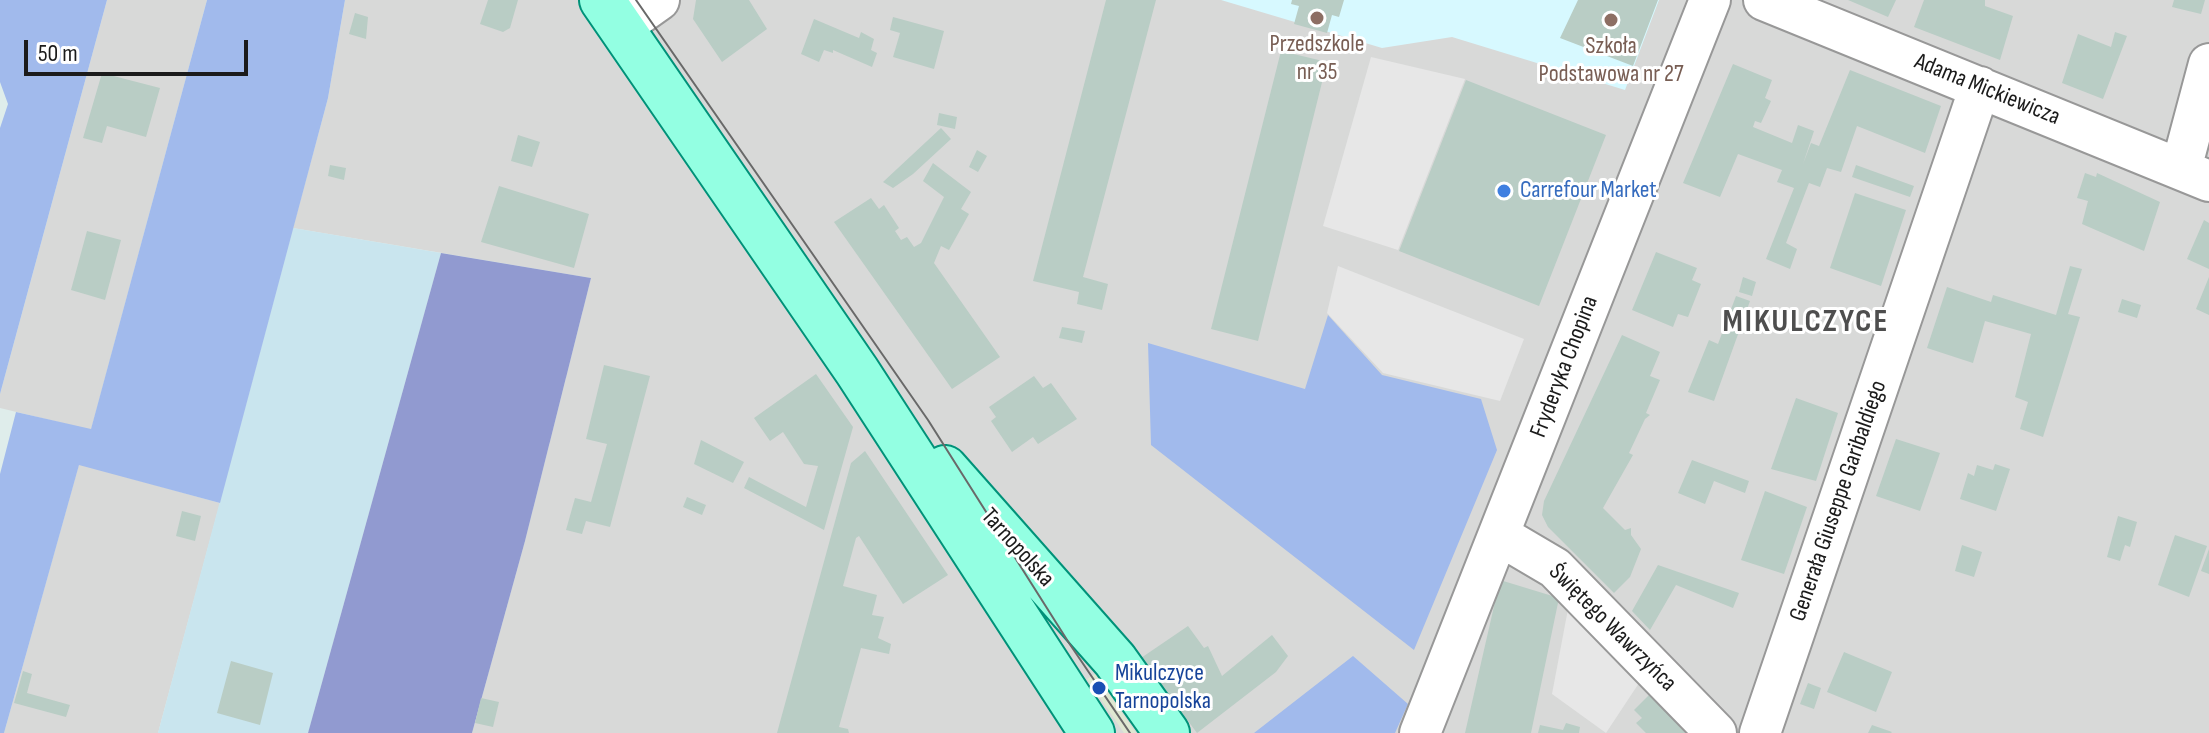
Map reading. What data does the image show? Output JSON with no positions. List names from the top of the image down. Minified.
{"streets":{"main road":["Tarnopolska"],"street":["Adama Mickiewicza","Fryderyka Chopina","Generała Giuseppe Garibaldiego","Świętego Wawrzyńca"]},"crossings":[["Adama Mickiewicza","Generała Giuseppe Garibaldiego"],["Fryderyka Chopina","Świętego Wawrzyńca"]],"districts":["MIKULCZYCE"],"places":["Przedszkole nr 35","Szkoła Podstawowa nr 27","Carrefour Market","Mikulczyce Tarnopolska"],"scale_bar":"50 m"}
